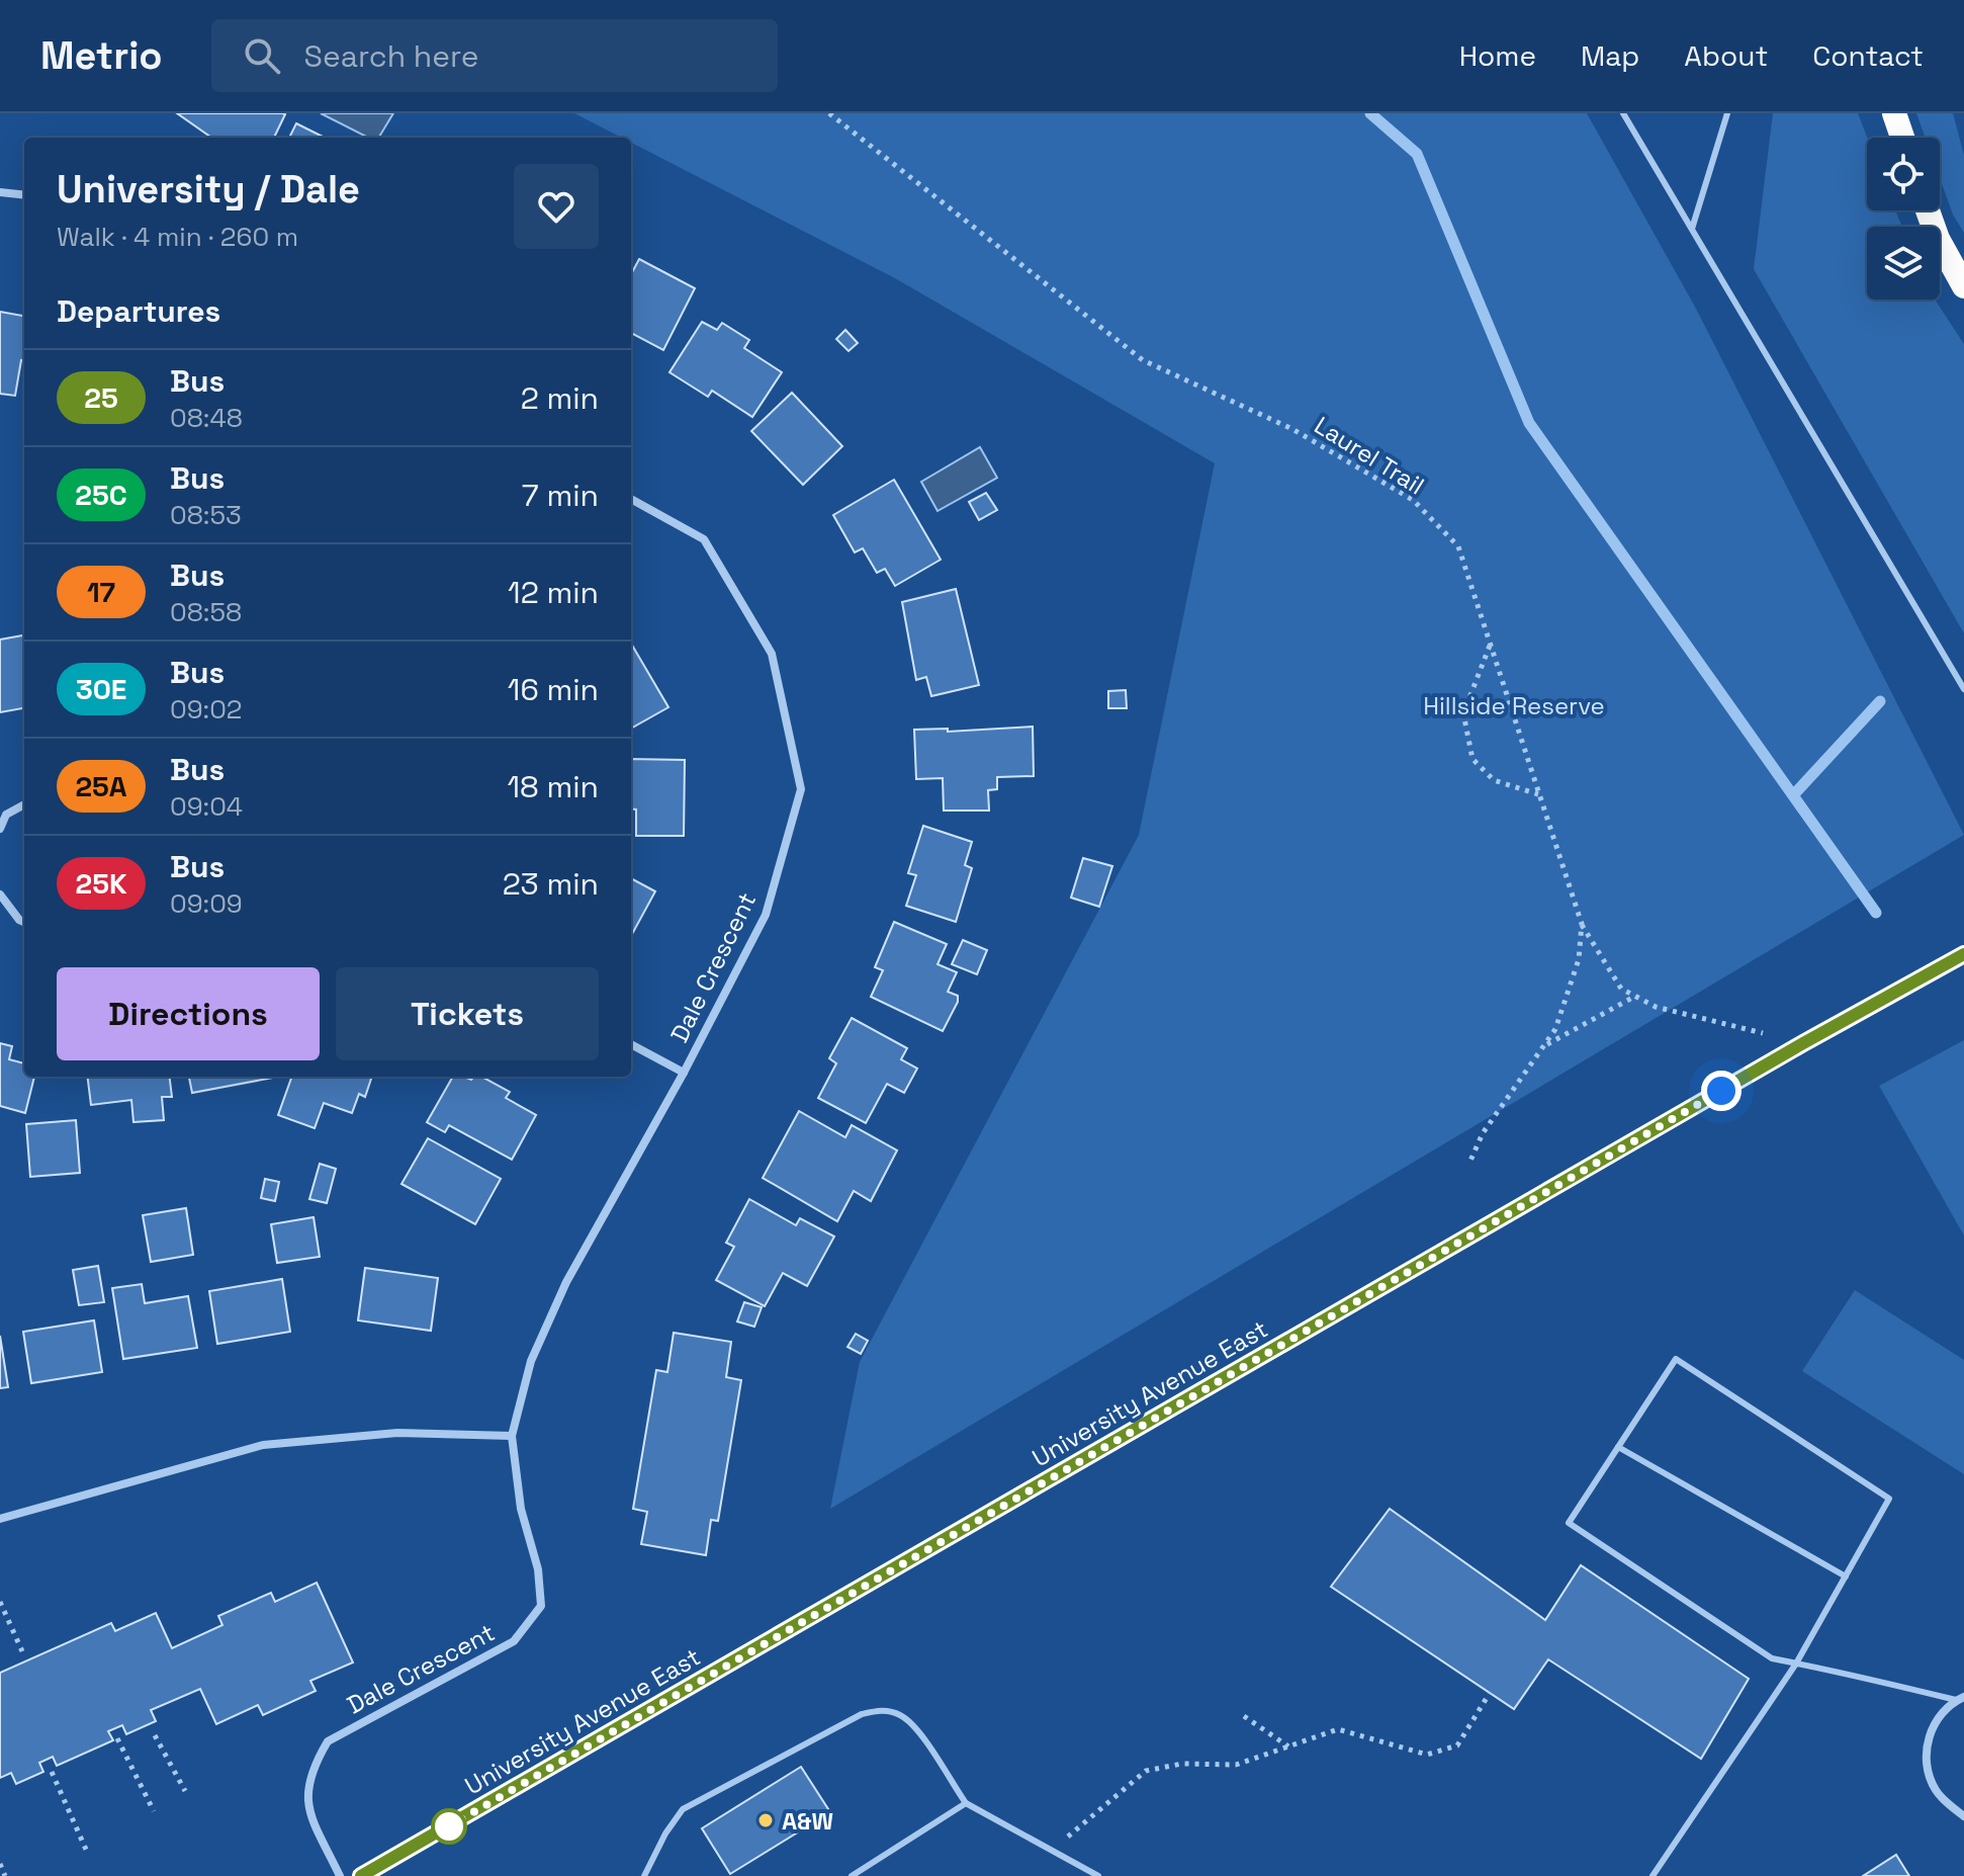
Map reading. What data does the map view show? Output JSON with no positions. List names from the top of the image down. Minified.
{"streets":{"main road":["University Avenue East"],"street":["Dale Crescent"],"path":["Laurel Trail"]},"parks":["Hillside Reserve"],"places":["A&W"],"lines":["bus line 25"],"page":{"header":"Metrio","search":"Search here","nav":["Home","Map","About","Contact"],"heading":[["University / Dale","Walk · 4 min · 260 m"],"Departures"],"list":[{"mark":"25","name":"Bus","note":"08:48","value":"2 min"},{"mark":"25C","name":"Bus","note":"08:53","value":"7 min"},{"mark":"17","name":"Bus","note":"08:58","value":"12 min"},{"mark":"30E","name":"Bus","note":"09:02","value":"16 min"},{"mark":"25A","name":"Bus","note":"09:04","value":"18 min"},{"mark":"25K","name":"Bus","note":"09:09","value":"23 min"}],"buttons":["Directions","Tickets"]}}
